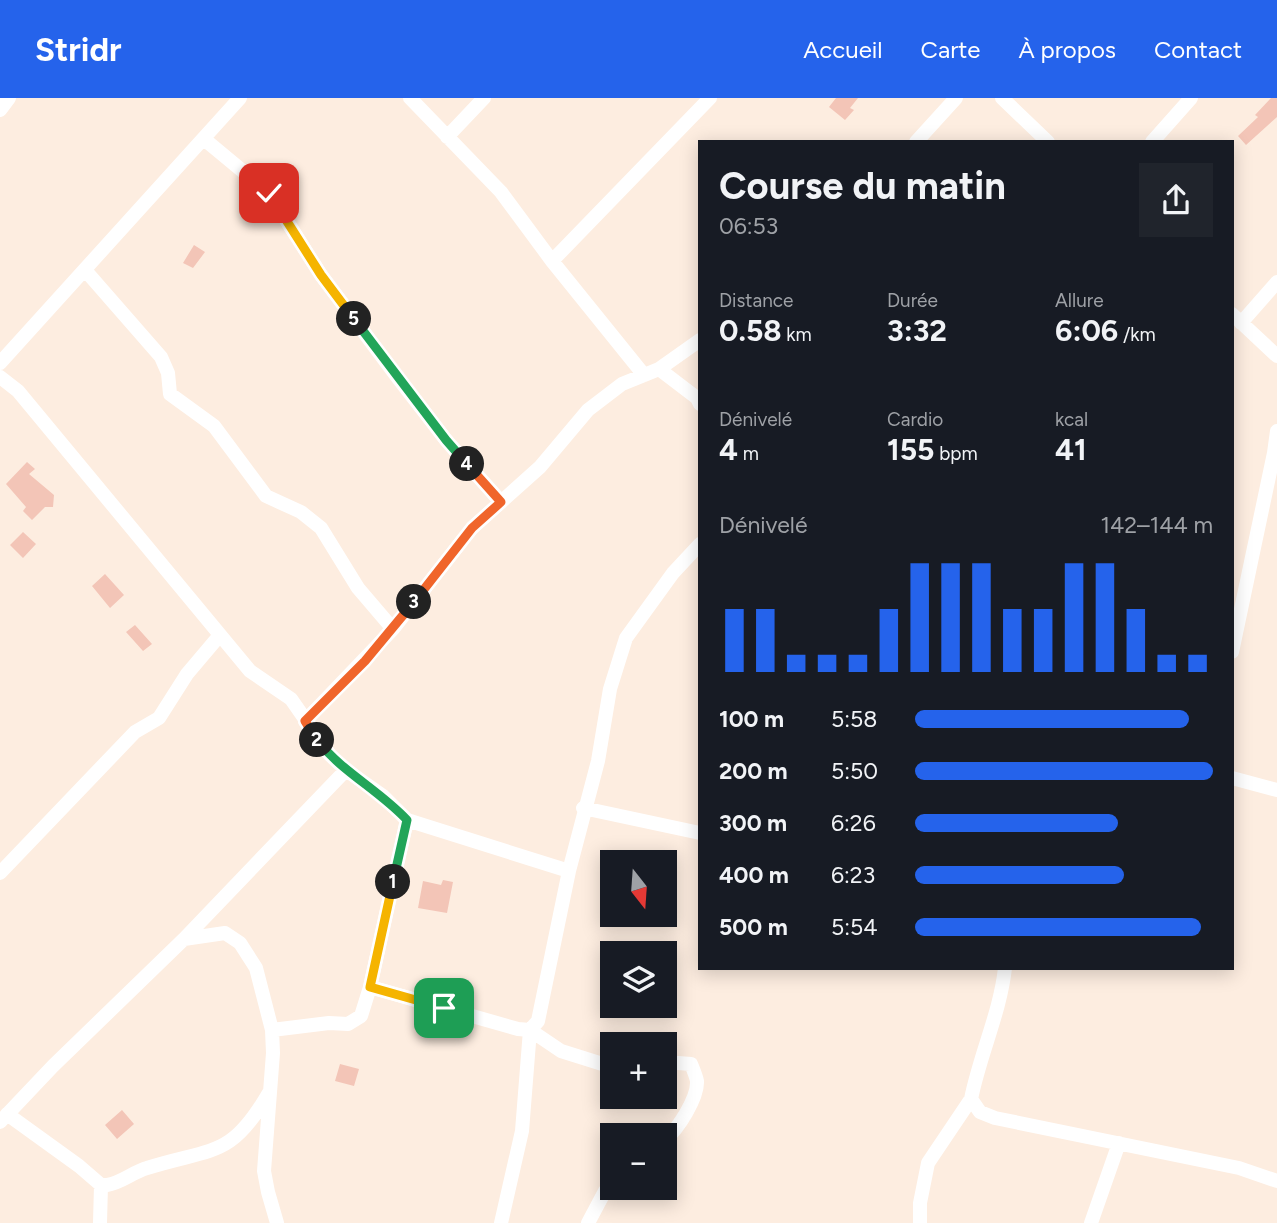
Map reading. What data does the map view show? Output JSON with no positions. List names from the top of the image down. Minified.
{"north":"bottom","page":{"header":"Stridr","nav":["Accueil","Carte","À propos","Contact"],"heading":["Course du matin","06:53"],"stats":[["Distance","0.58 km"],["Durée","3:32"],["Allure","6:06 /km"],["Dénivelé","4 m"],["Cardio","155 bpm"],["kcal","41"]],"pins":["5","4","3","2","1"],"chart":["Dénivelé","142–144 m"],"list":[{"name":"100 m","note":"5:58"},{"name":"200 m","note":"5:50"},{"name":"300 m","note":"6:26"},{"name":"400 m","note":"6:23"},{"name":"500 m","note":"5:54"}],"map_buttons":["+","−"]}}
